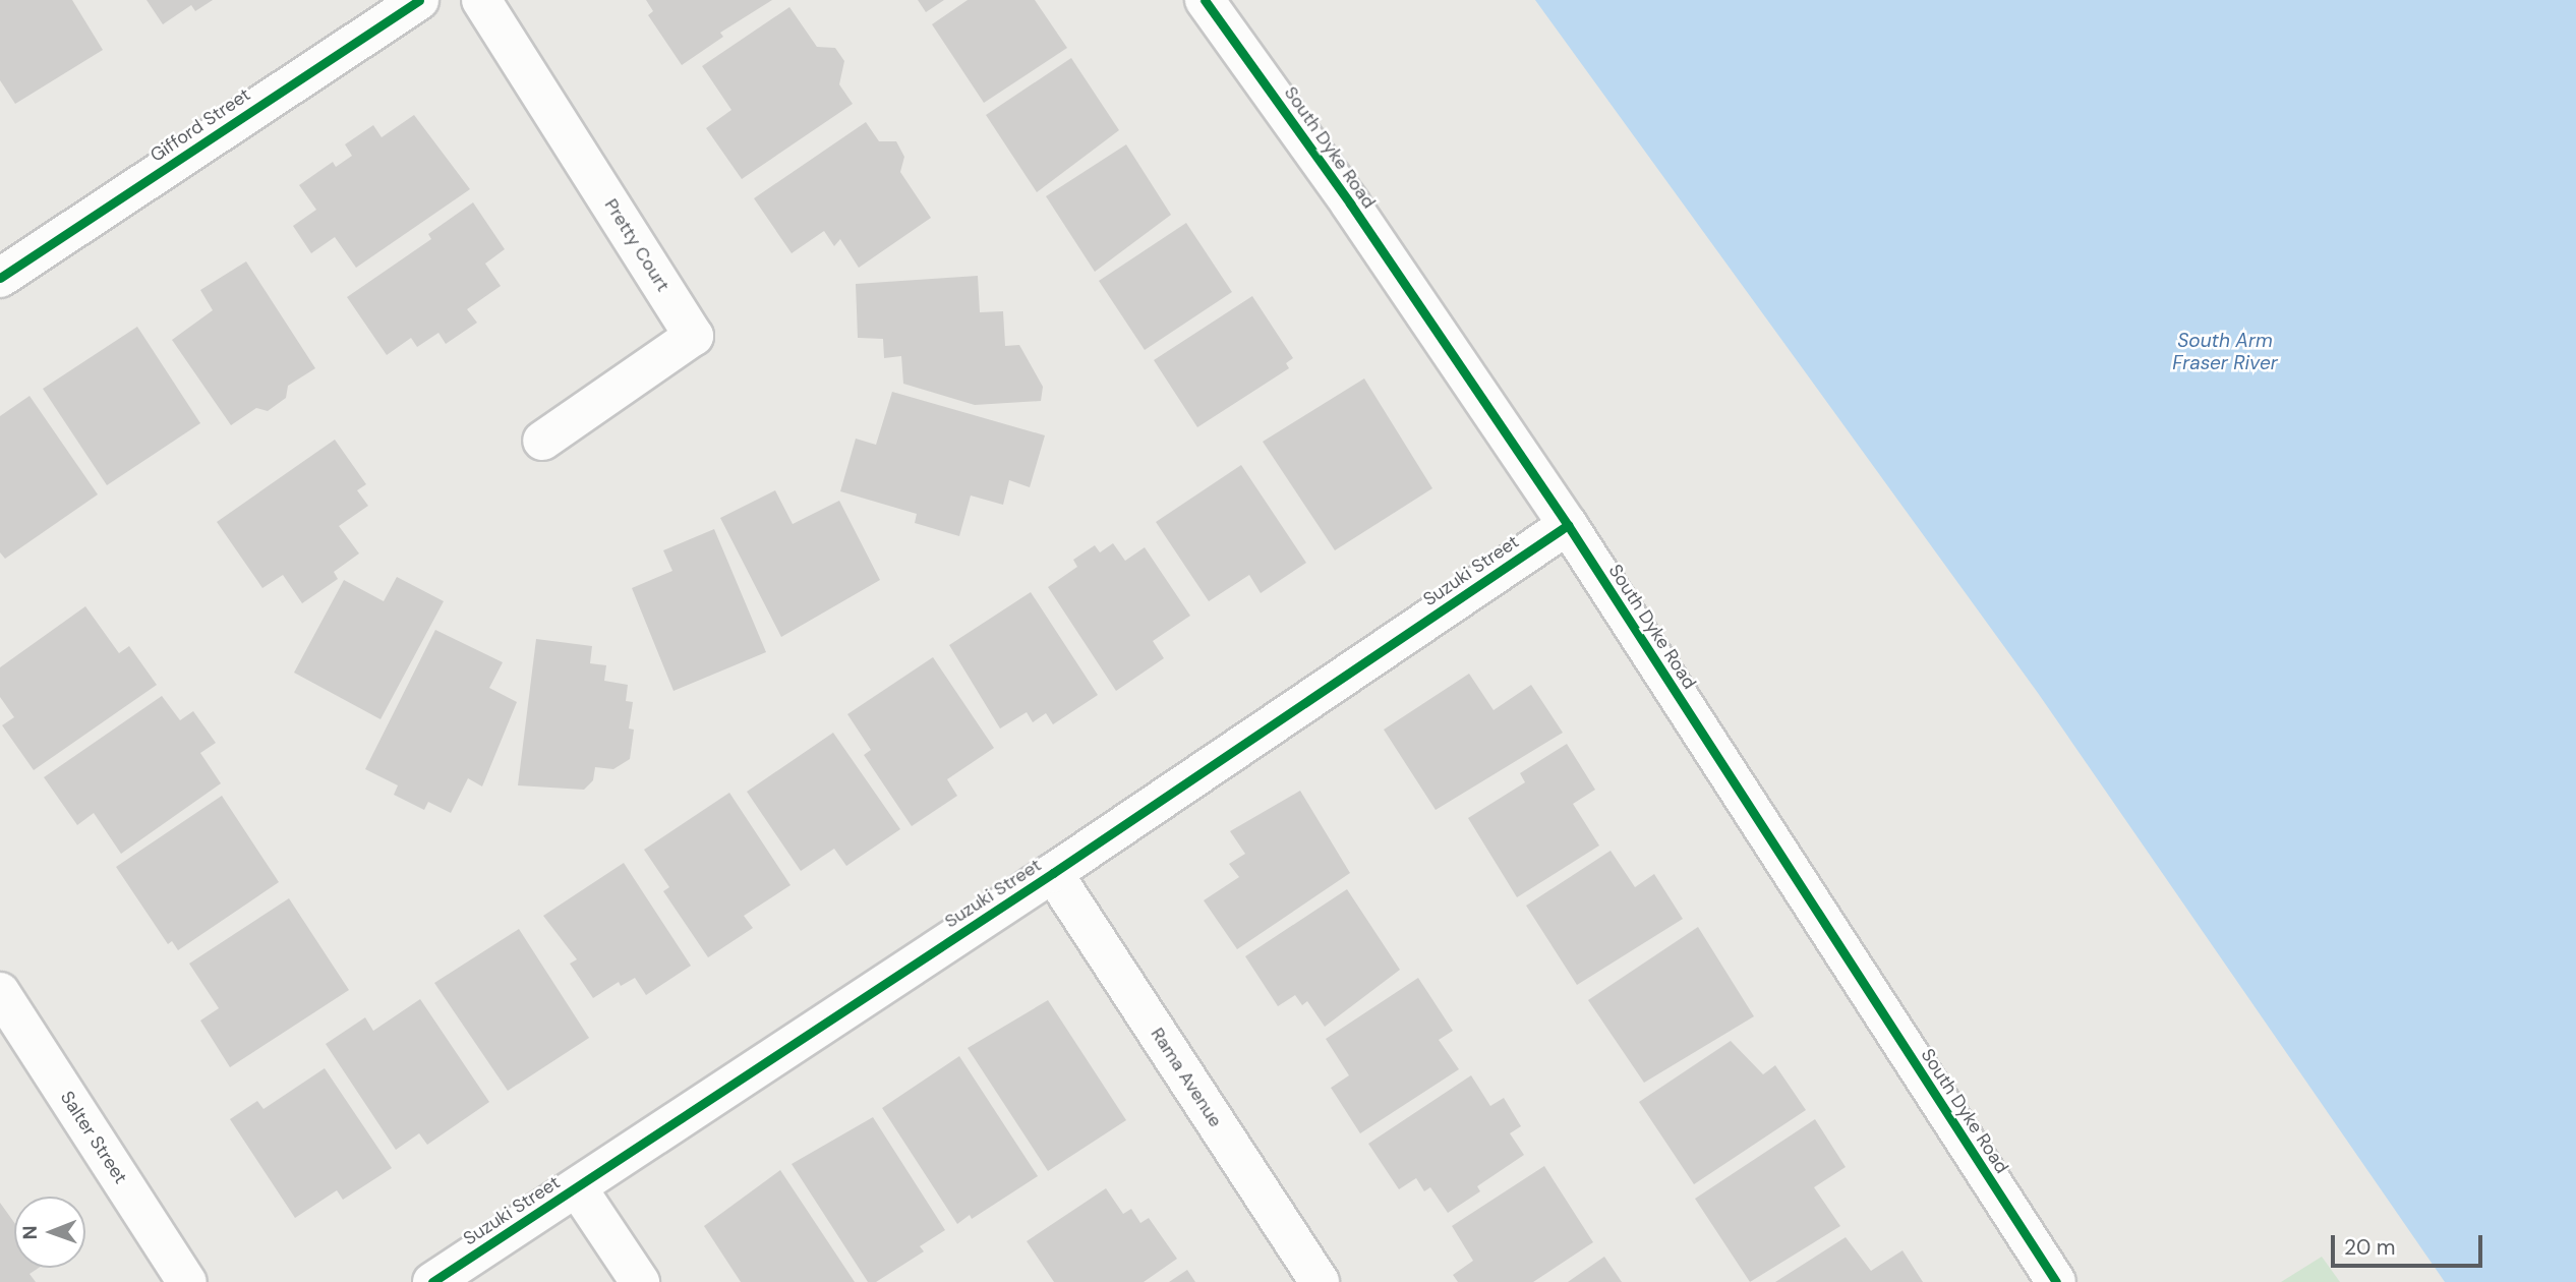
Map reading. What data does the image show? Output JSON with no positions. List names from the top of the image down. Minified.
{"streets":{"street":["Gifford Street","South Dyke Road","Pretty Court","Suzuki Street","Rama Avenue","Salter Street"]},"crossings":[["South Dyke Road","Suzuki Street"],["Suzuki Street","Rama Avenue"]],"water":["South Arm Fraser River"],"scale_bar":"20 m","north":"left"}
